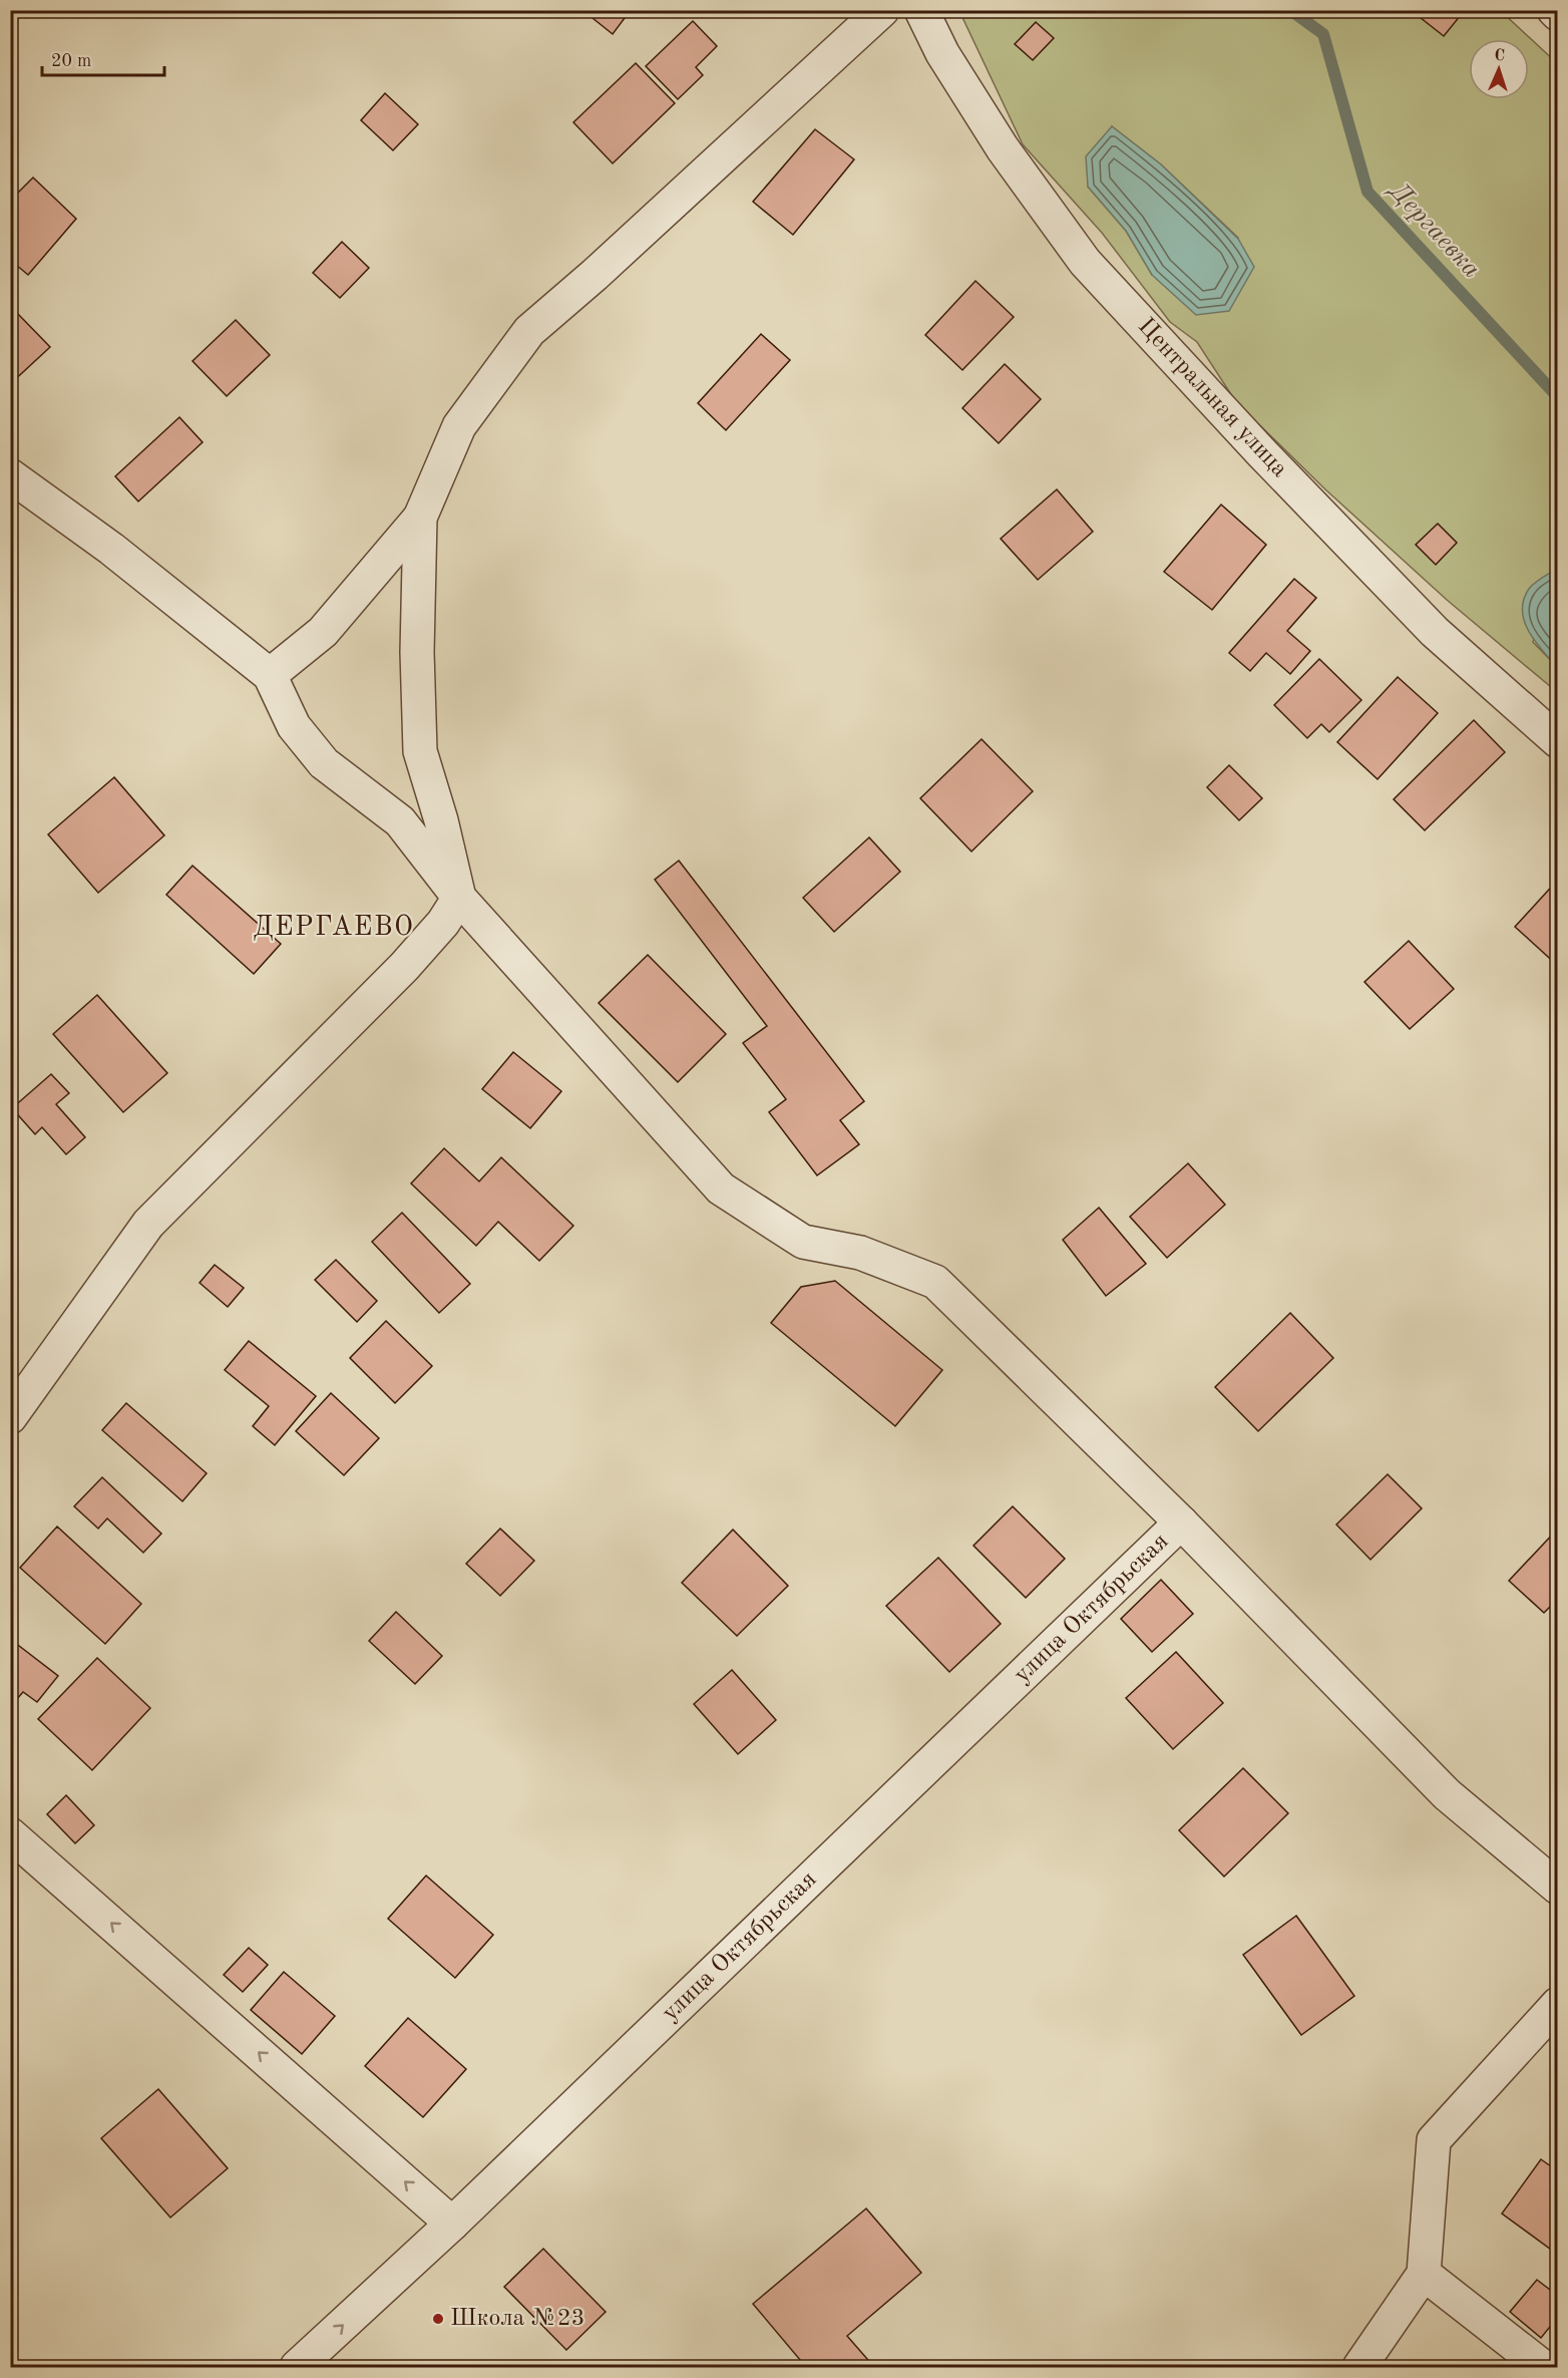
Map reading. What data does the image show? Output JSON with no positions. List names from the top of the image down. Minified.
{"streets":{"street":["Центральная улица","улица Октябрьская"]},"districts":["ДЕРГАЕВО"],"water":["Дергаевка"],"places":["Школа №23"],"scale_bar":"20 m","north":"top"}
